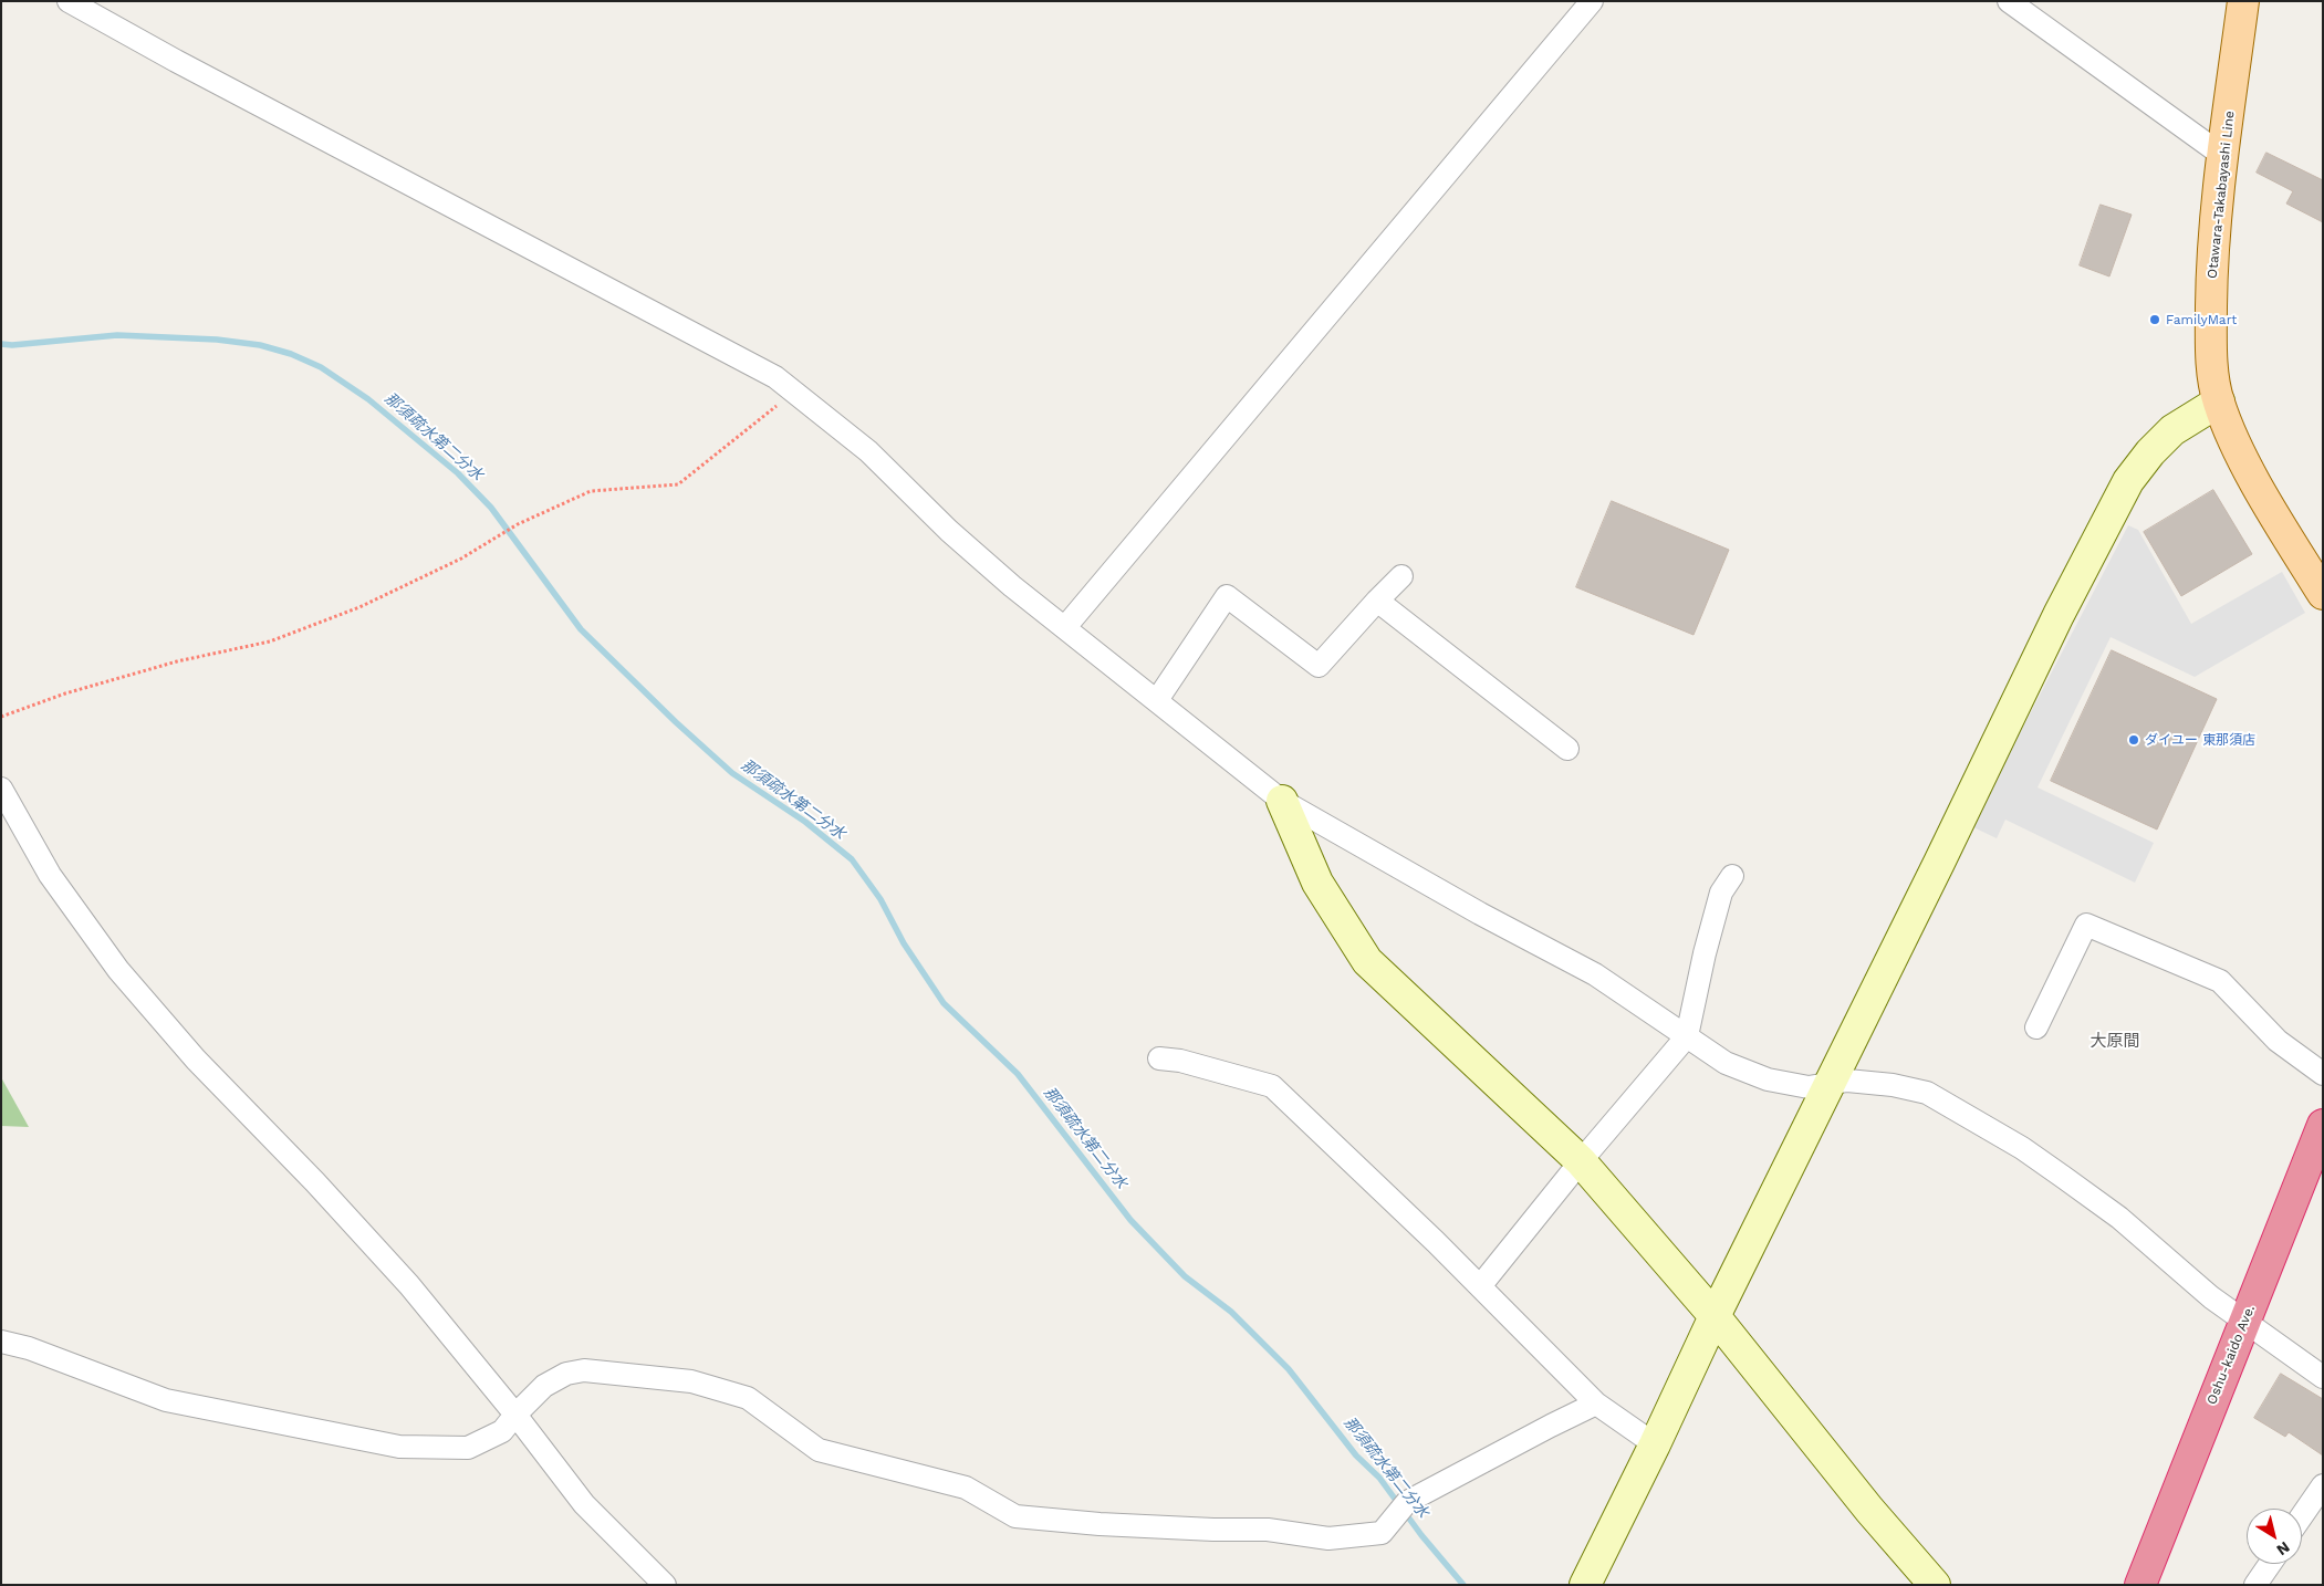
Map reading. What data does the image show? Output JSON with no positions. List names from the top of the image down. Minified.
{"streets":{"highway":["Oshu-kaido Ave."],"main road":["Otawara-Takabayashi Line"]},"districts":["大原間"],"water":["那須疏水第二分水"],"places":["FamilyMart","ダイユー 東那須店"],"north":"bottom right"}
